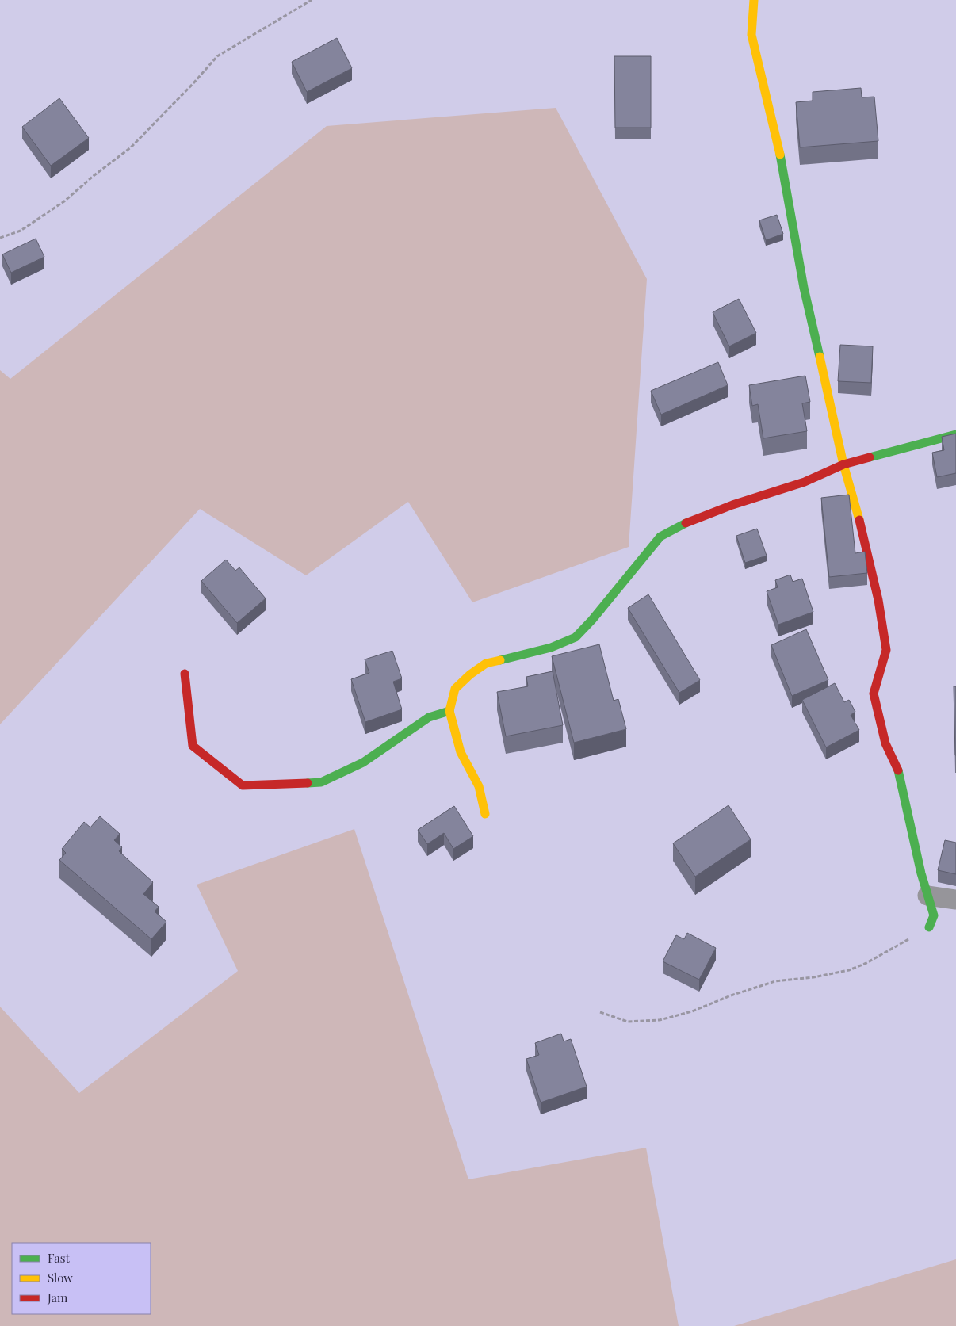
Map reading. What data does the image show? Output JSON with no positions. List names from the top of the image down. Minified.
{"legend":["Fast","Slow","Jam"]}
